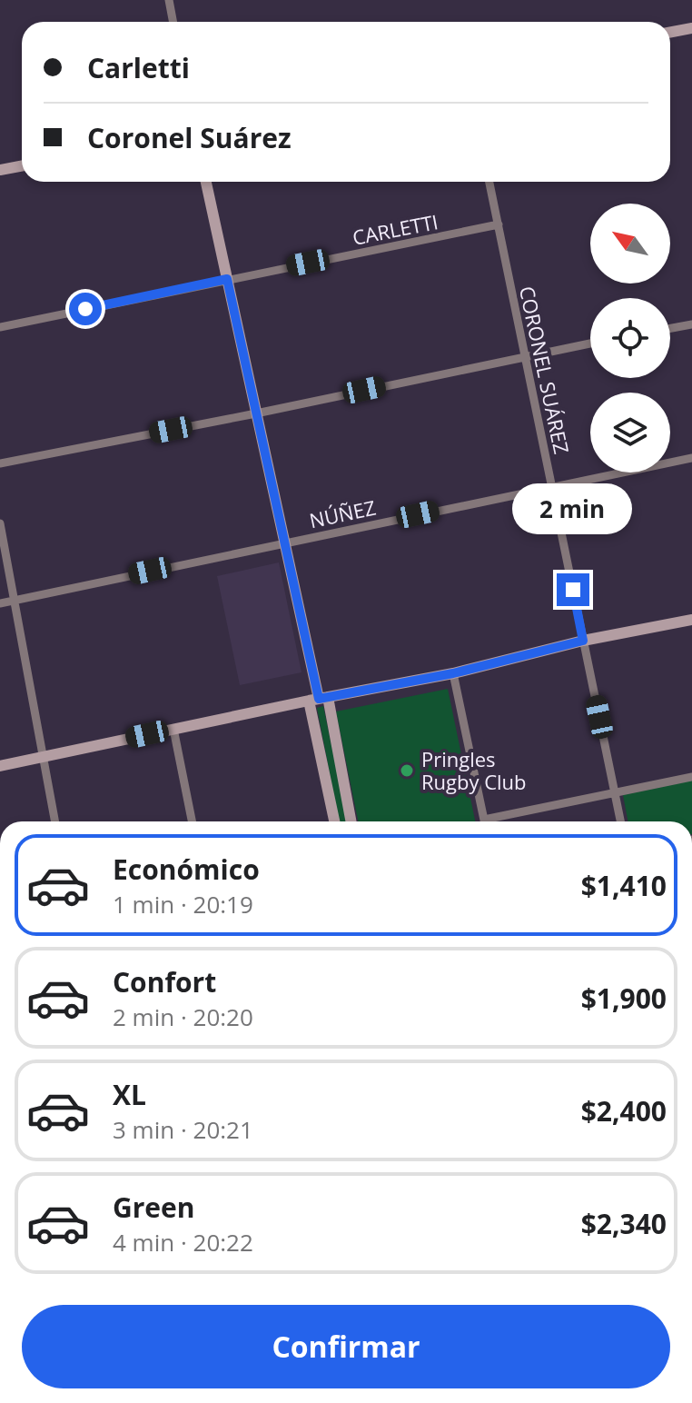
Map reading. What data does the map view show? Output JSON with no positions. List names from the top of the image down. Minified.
{"streets":{"street":["CARLETTI","CORONEL SUÁREZ","NÚÑEZ"]},"crossings":[["CARLETTI","CORONEL SUÁREZ"],["CORONEL SUÁREZ","NÚÑEZ"]],"places":["Pringles Rugby Club"],"north":"top left","page":{"banner":["Carletti","Coronel Suárez"],"bubble":"2 min","list":[{"name":"Económico","note":"1 min · 20:19","value":"$1,410"},{"name":"Confort","note":"2 min · 20:20","value":"$1,900"},{"name":"XL","note":"3 min · 20:21","value":"$2,400"},{"name":"Green","note":"4 min · 20:22","value":"$2,340"}],"buttons":"Confirmar"}}
